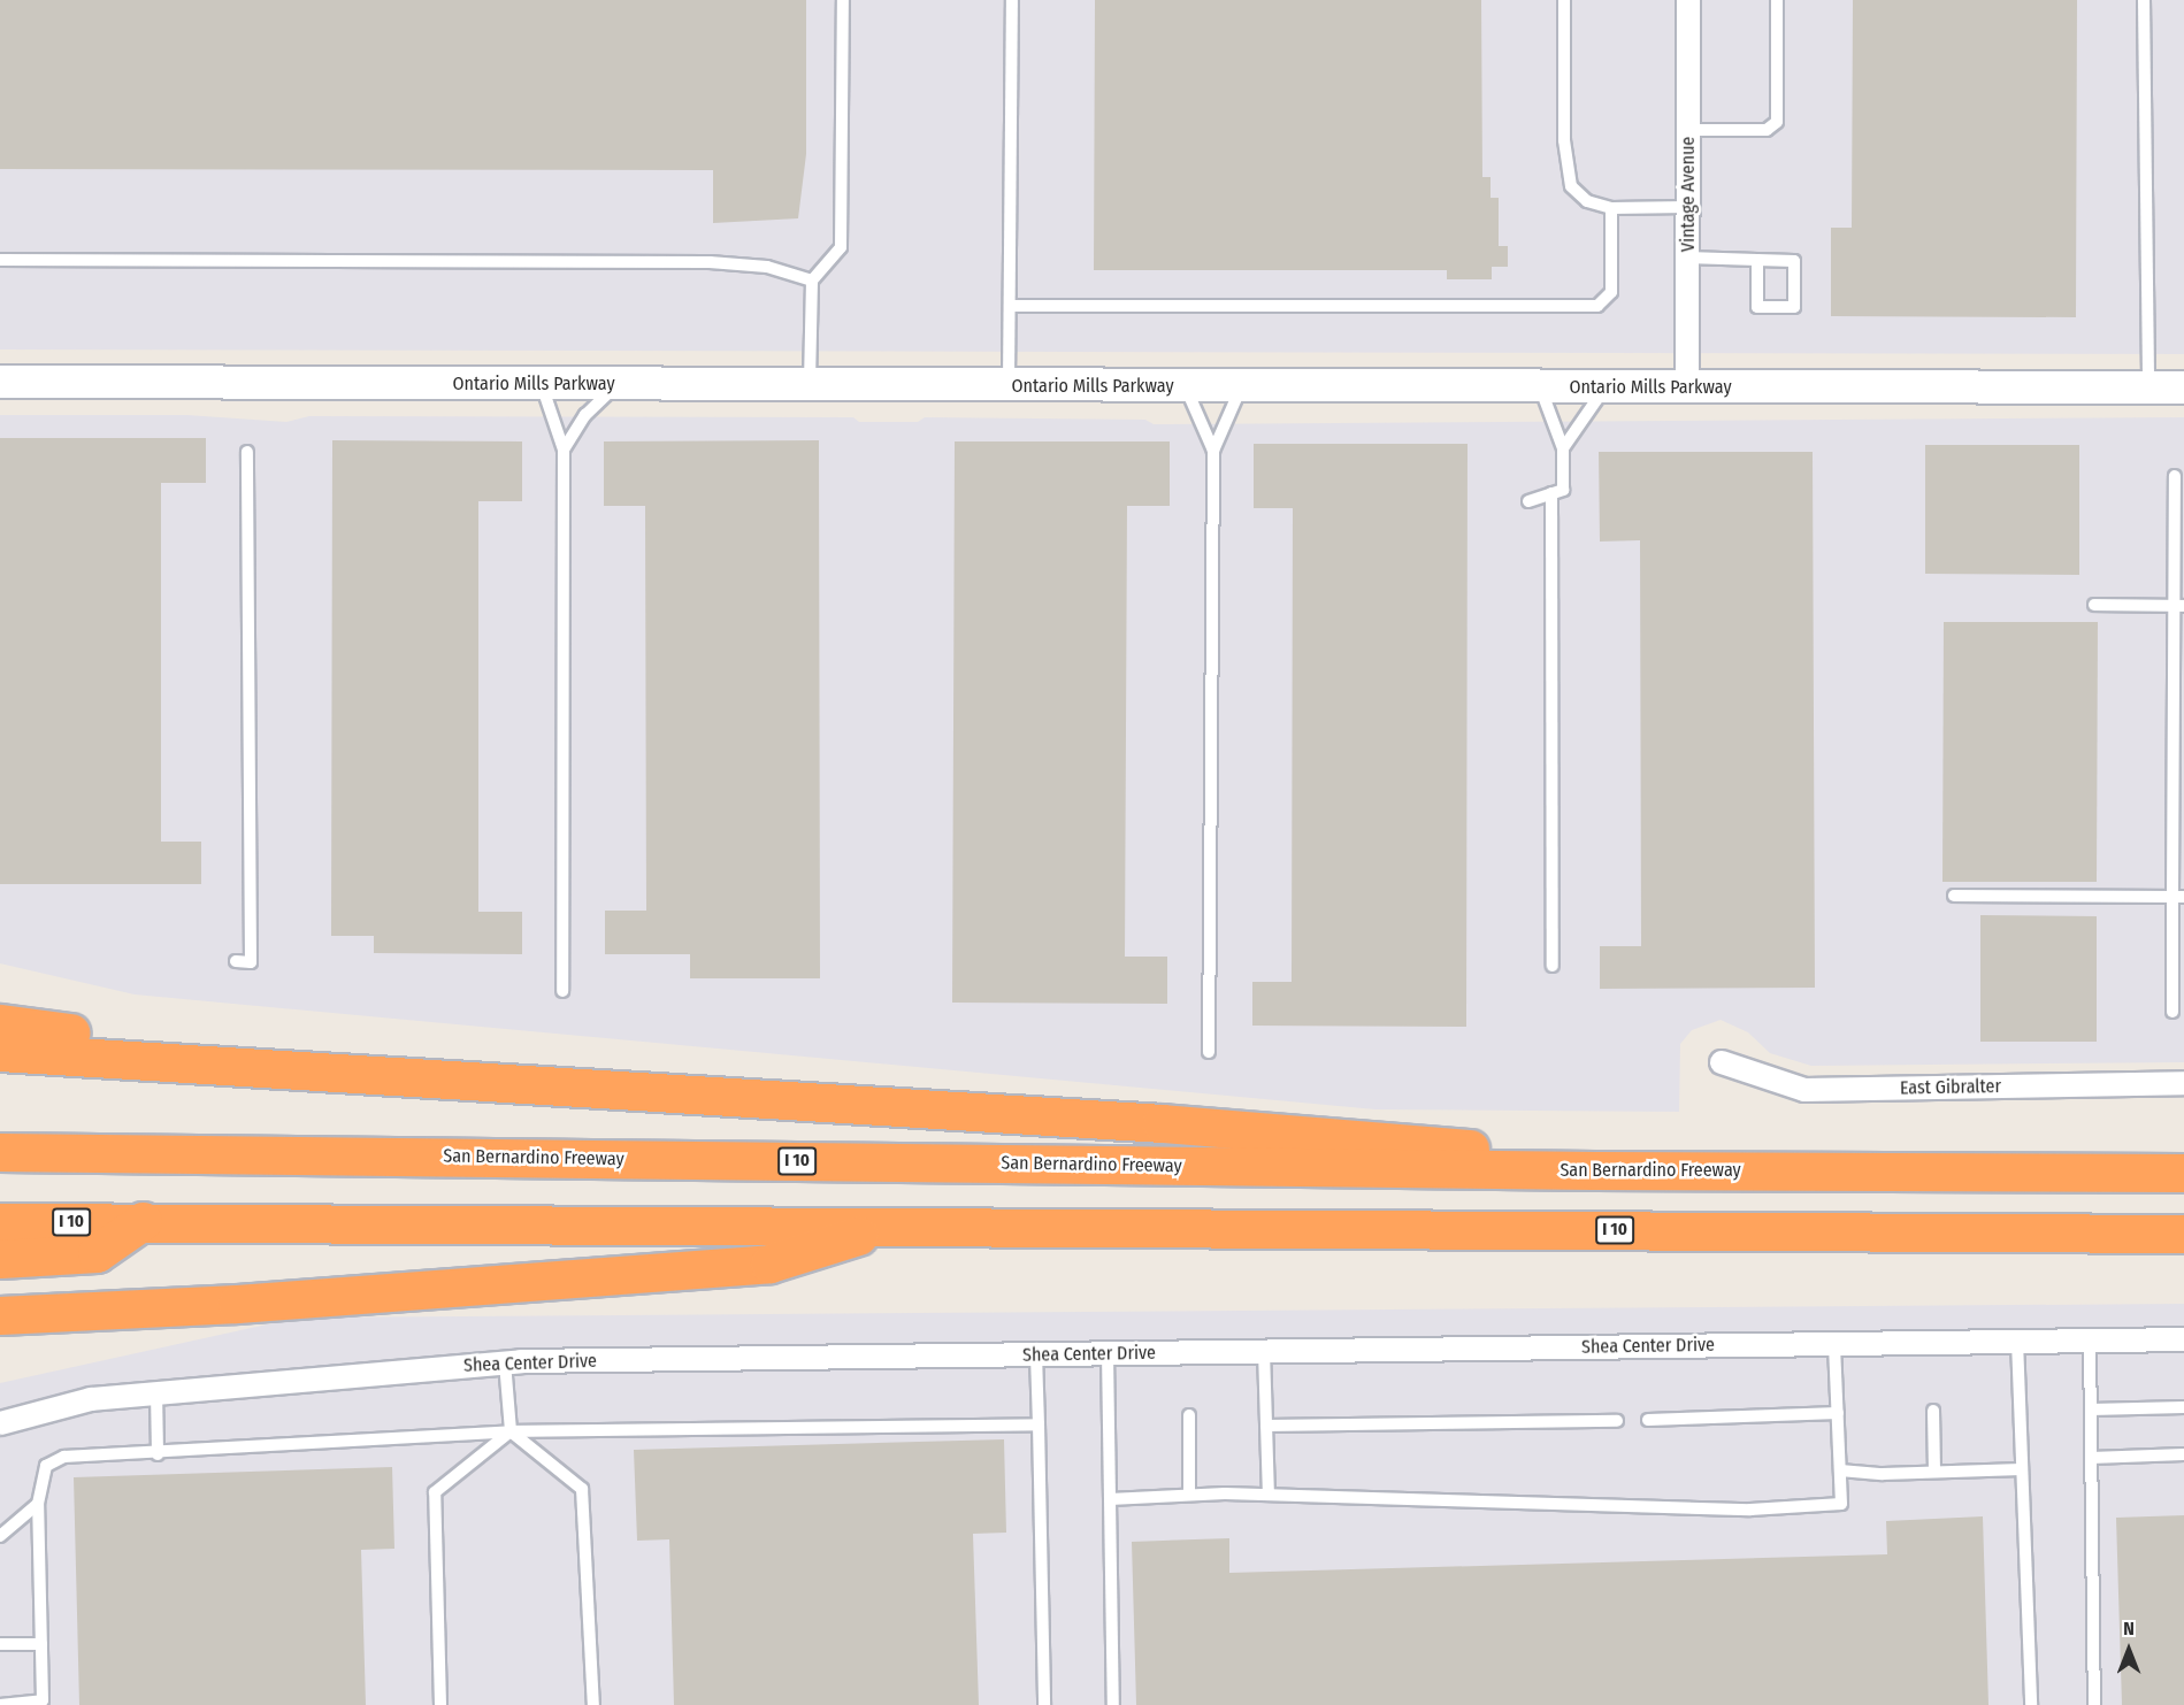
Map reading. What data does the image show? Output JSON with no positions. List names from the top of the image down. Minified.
{"streets":{"highway":["San Bernardino Freeway","I 10"],"main road":["Ontario Mills Parkway"],"street":["Vintage Avenue","East Gibralter","Shea Center Drive"]},"crossings":[["Vintage Avenue","Ontario Mills Parkway"]],"north":"top"}
